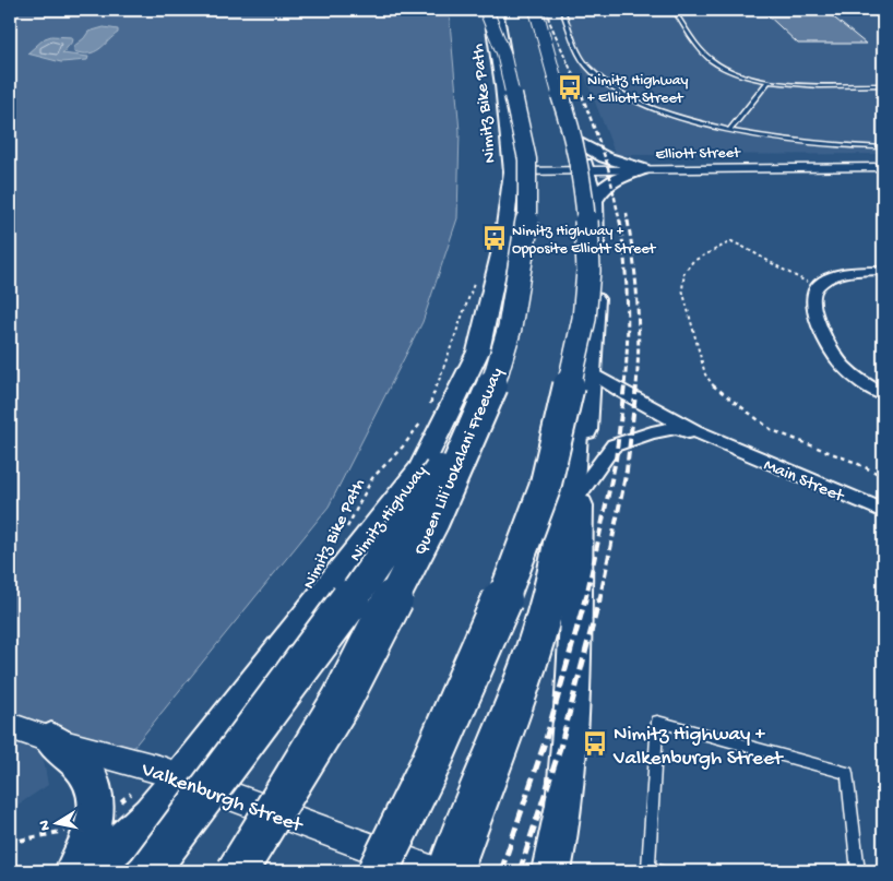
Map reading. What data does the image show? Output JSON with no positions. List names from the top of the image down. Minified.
{"streets":{"highway":["Queen Liliʻuokalani Freeway"],"main road":["Nimitz Highway"],"street":["Elliott Street","Main Street","Valkenburgh Street"],"path":["Nimitz Bike Path"]},"crossings":[["Elliott Street","Nimitz Highway"],["Nimitz Highway","Valkenburgh Street"]],"places":{"bus stop":["Nimitz Highway + Elliott Street","Nimitz Highway + Opposite Elliott Street","Nimitz Highway + Valkenburgh Street"]},"north":"left"}
